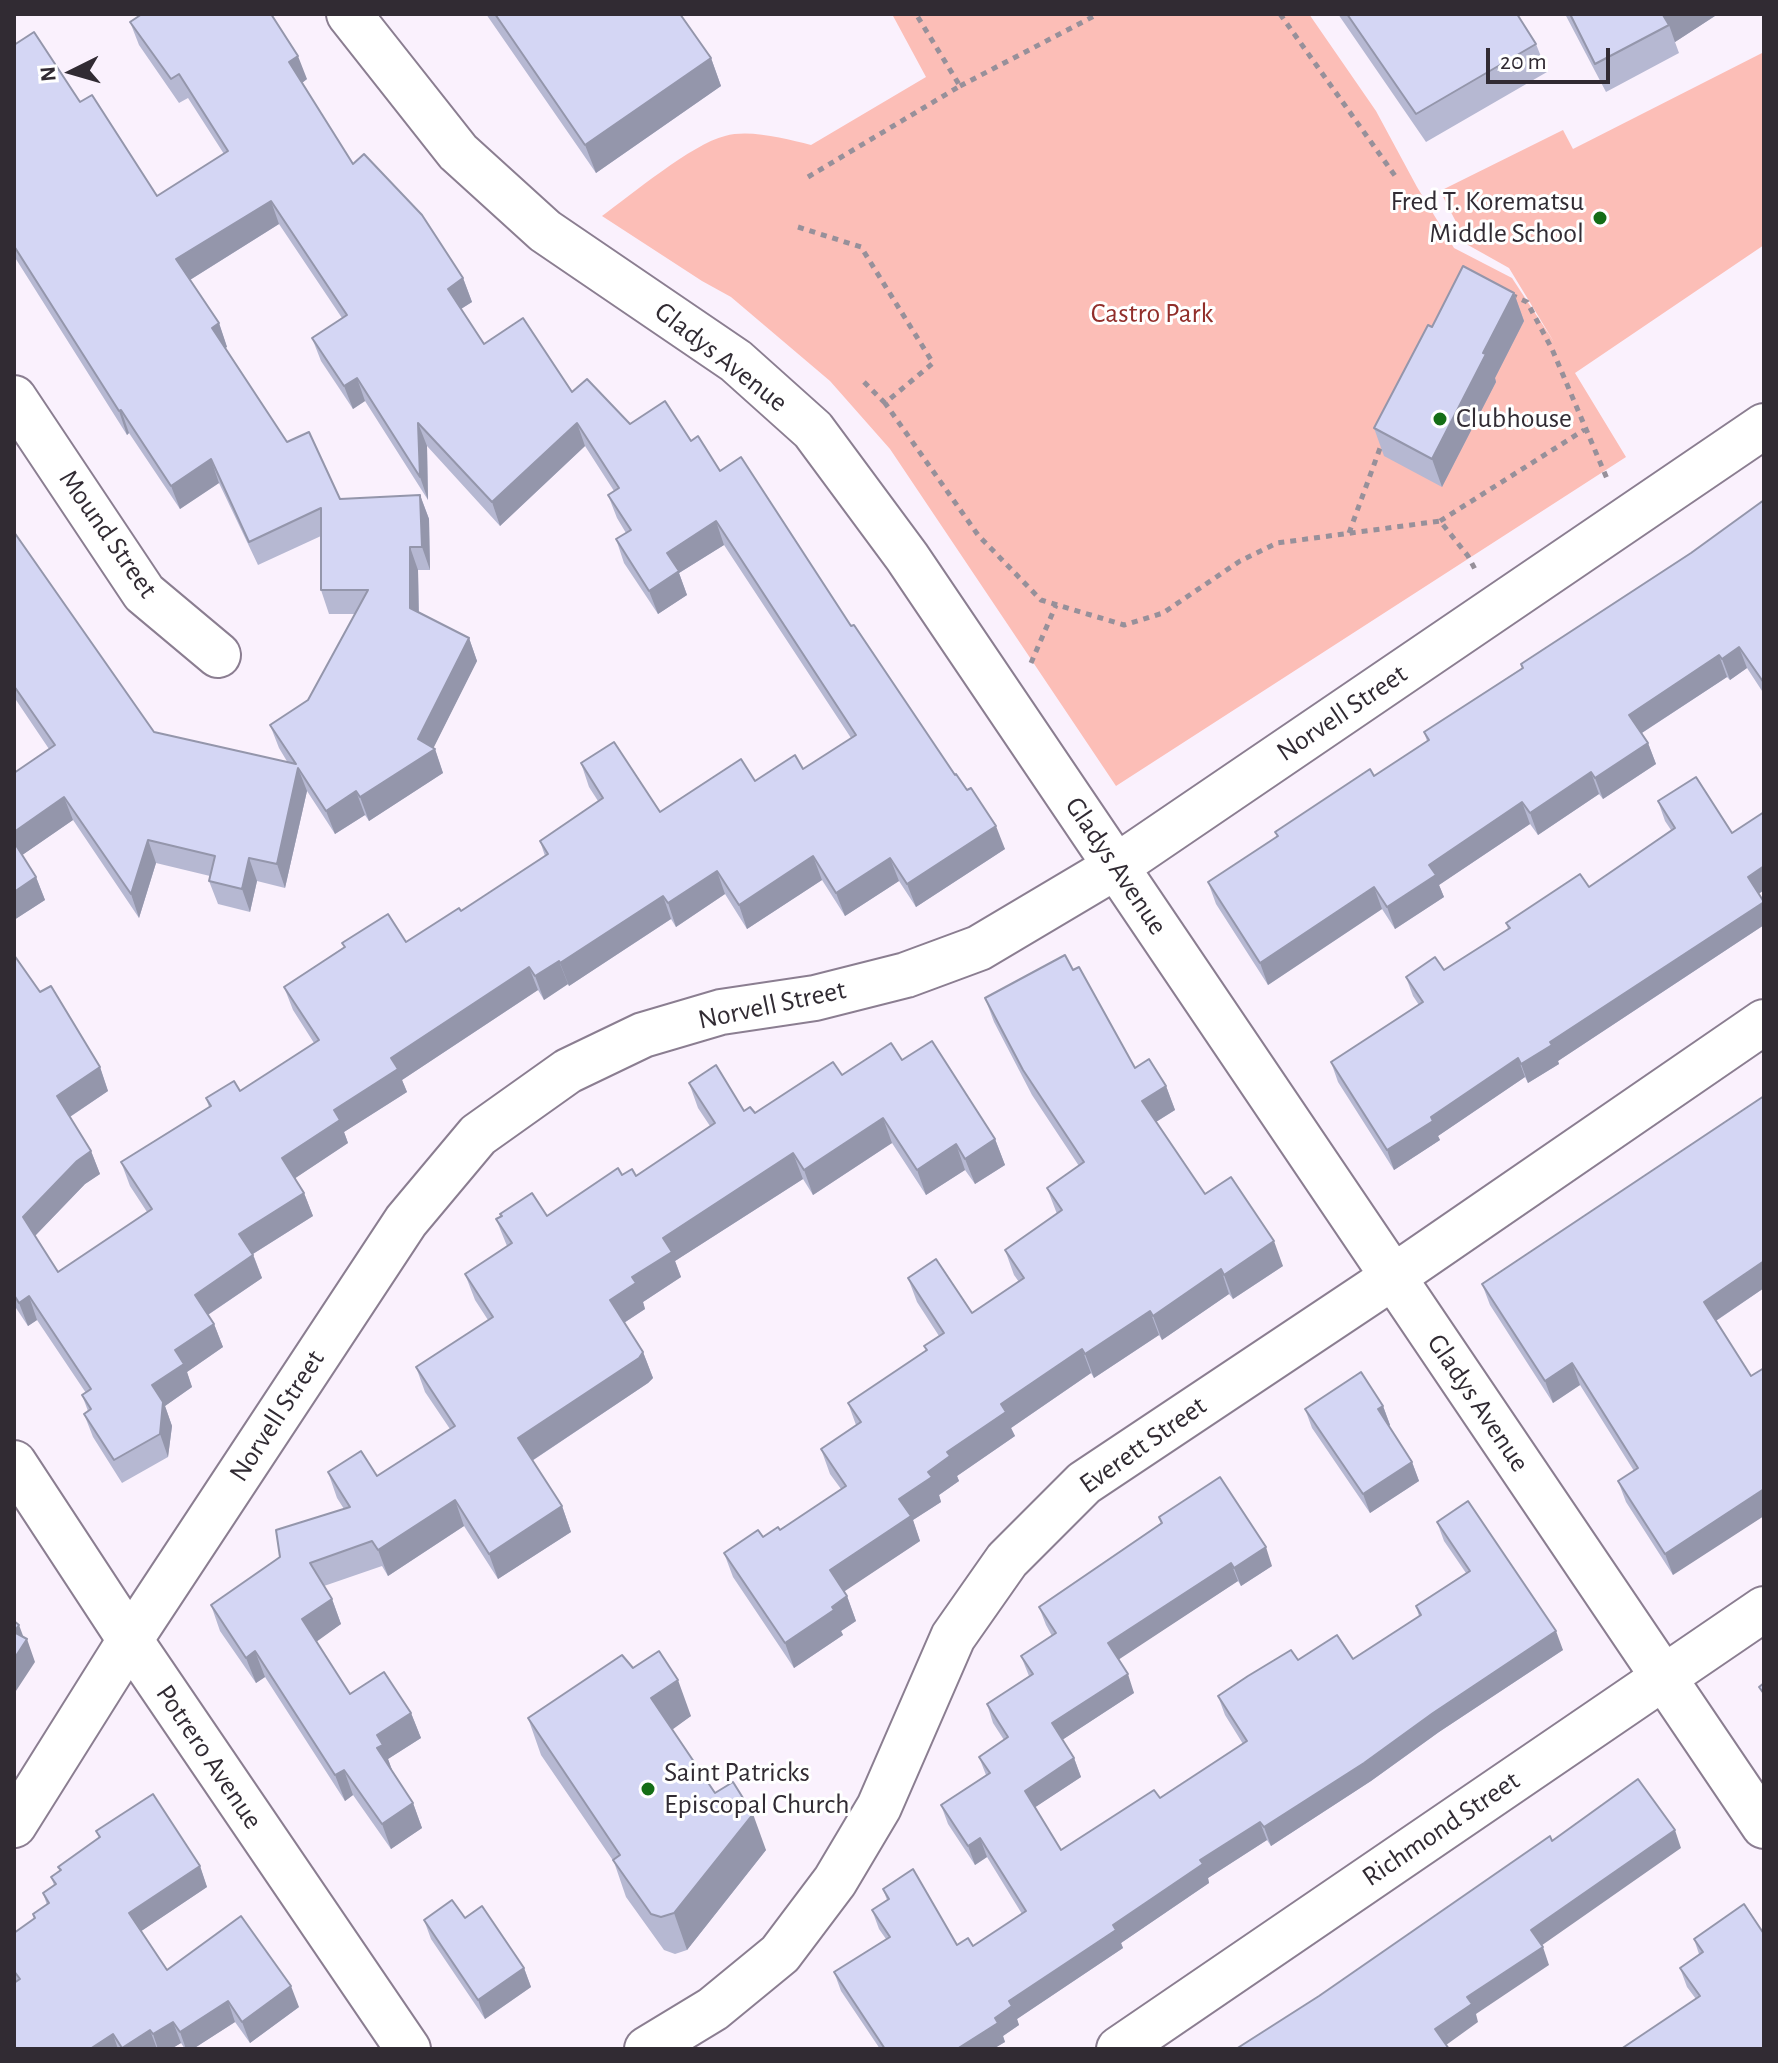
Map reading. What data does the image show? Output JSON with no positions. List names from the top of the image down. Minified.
{"streets":{"street":["Gladys Avenue","Mound Street","Norvell Street","Everett Street","Potrero Avenue","Richmond Street"]},"crossings":[["Gladys Avenue","Norvell Street"],["Gladys Avenue","Everett Street"],["Gladys Avenue","Richmond Street"],["Norvell Street","Potrero Avenue"]],"parks":["Castro Park"],"places":["Fred T. Korematsu Middle School","Clubhouse","Saint Patricks Episcopal Church"],"scale_bar":"20 m","north":"left"}
